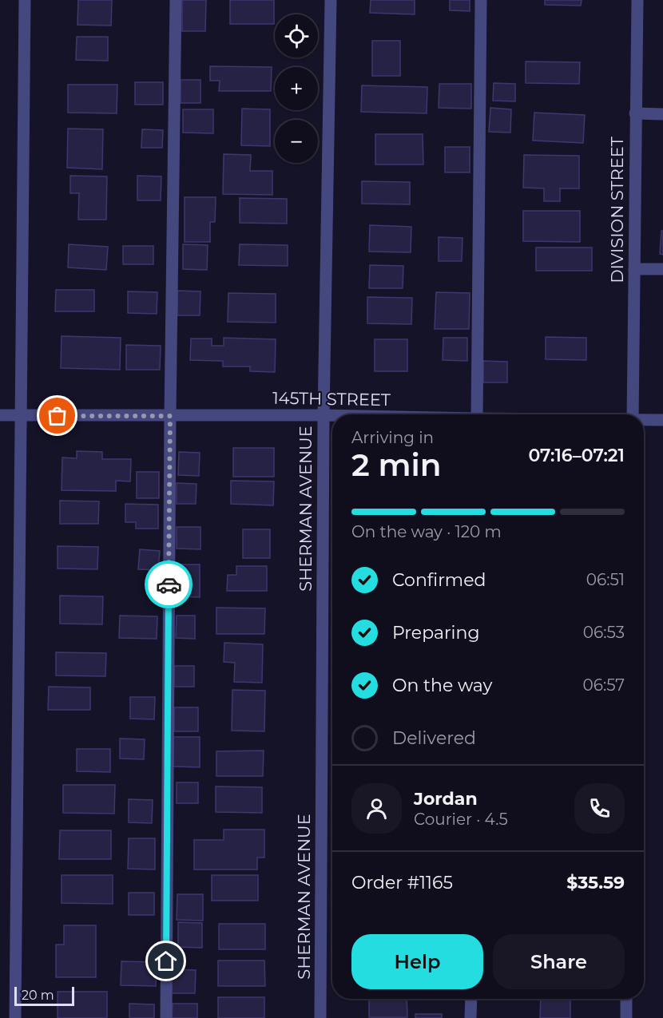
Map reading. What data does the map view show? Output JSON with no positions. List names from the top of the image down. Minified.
{"streets":{"street":["DIVISION STREET","145TH STREET","SHERMAN AVENUE"]},"crossings":[["145TH STREET","SHERMAN AVENUE"]],"scale_bar":"20 m","page":{"map_buttons":["+","−"],"heading":["2 min","Arriving in","07:16–07:21"],"panel":["Jordan","Courier · 4.5","Order #1165","$35.59"],"bar":"On the way · 120 m","list":[["Confirmed","06:51"],["Preparing","06:53"],["On the way","06:57"],"Delivered"],"buttons":["Help","Share"],"scale":"20 m"}}
